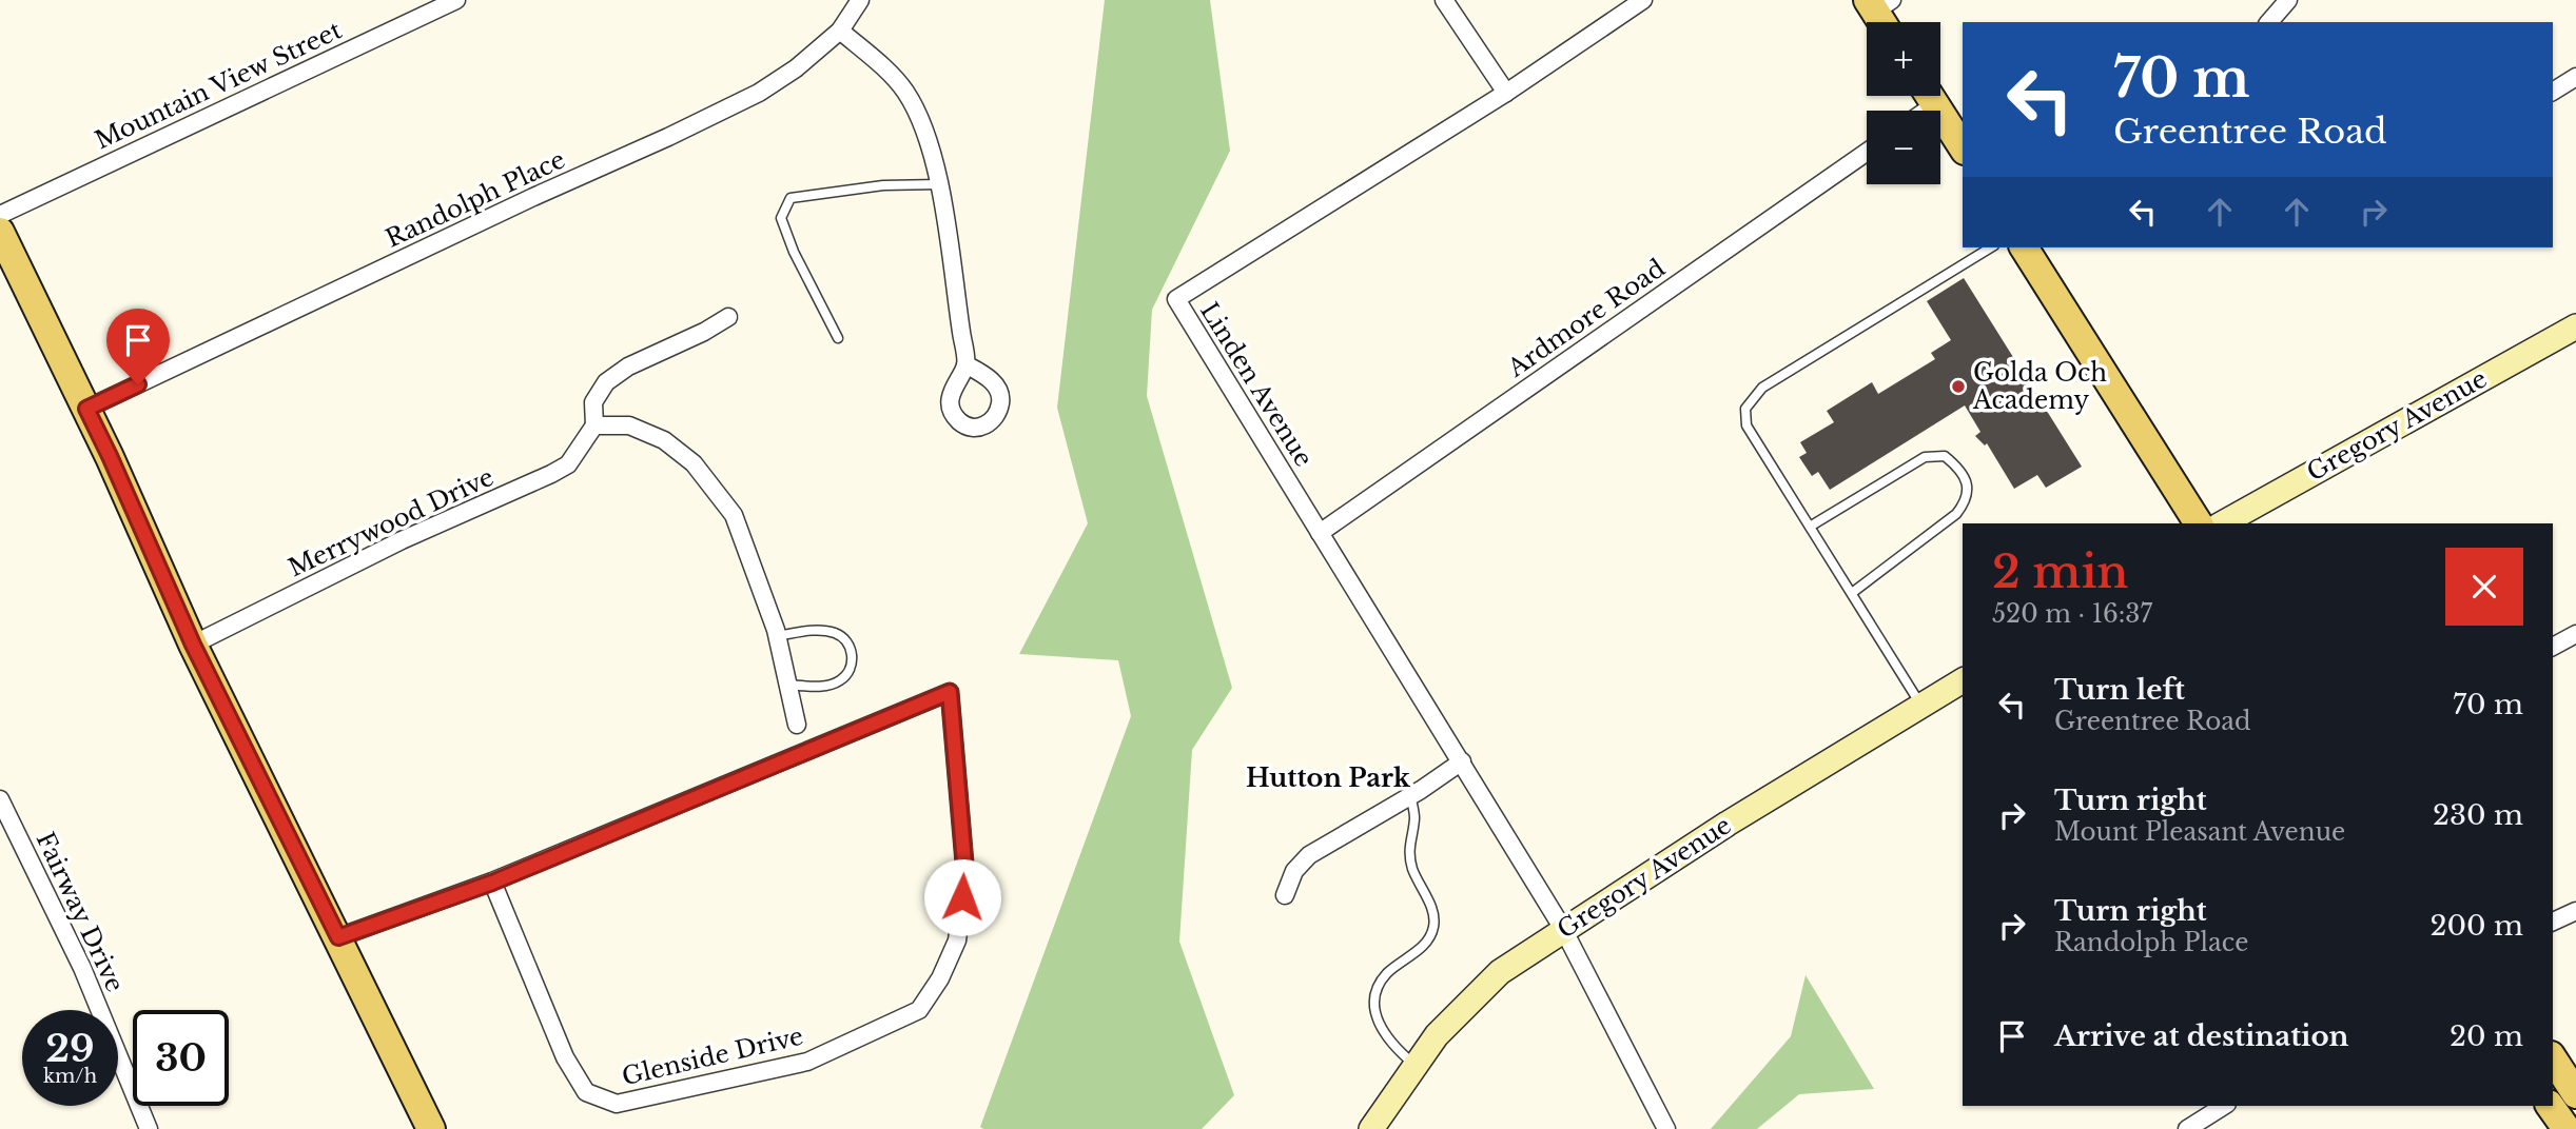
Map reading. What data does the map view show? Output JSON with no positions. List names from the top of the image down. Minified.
{"streets":{"main road":["Gregory Avenue"],"street":["Mountain View Street","Randolph Place","Ardmore Road","Linden Avenue","Merrywood Drive","Fairway Drive","Glenside Drive"]},"crossings":[["Ardmore Road","Linden Avenue"],["Linden Avenue","Gregory Avenue"]],"districts":["Hutton Park"],"places":["Golda Och Academy"],"page":{"map_buttons":["+","−"],"turn":["70 m","Greentree Road"],"heading":["2 min","520 m · 16:37"],"list":[{"name":"Turn left","note":"Greentree Road","value":"70 m"},{"name":"Turn right","note":"Mount Pleasant Avenue","value":"230 m"},{"name":"Turn right","note":"Randolph Place","value":"200 m"},{"name":"Arrive at destination","value":"20 m"}],"speed":"29 km/h","limit":"30"}}
